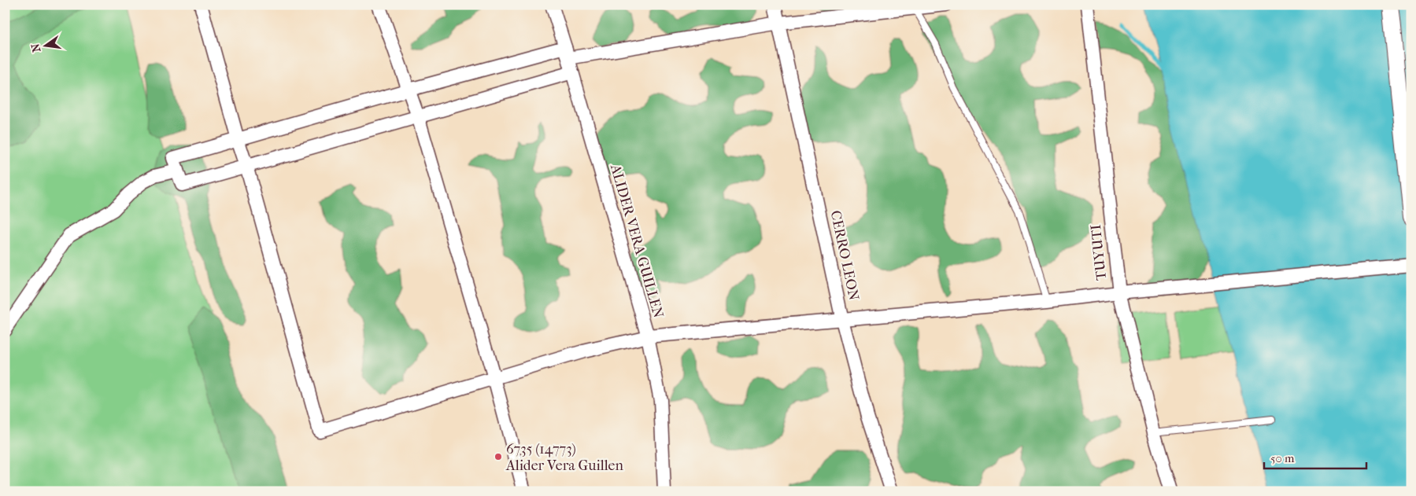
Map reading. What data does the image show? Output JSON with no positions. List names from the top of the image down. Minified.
{"streets":{"street":["ALIDER VERA GUILLEN","TUYUTI","CERRO LEON"]},"places":["6735 (14773) Alider Vera Guillen"],"scale_bar":"50 m","north":"left"}
